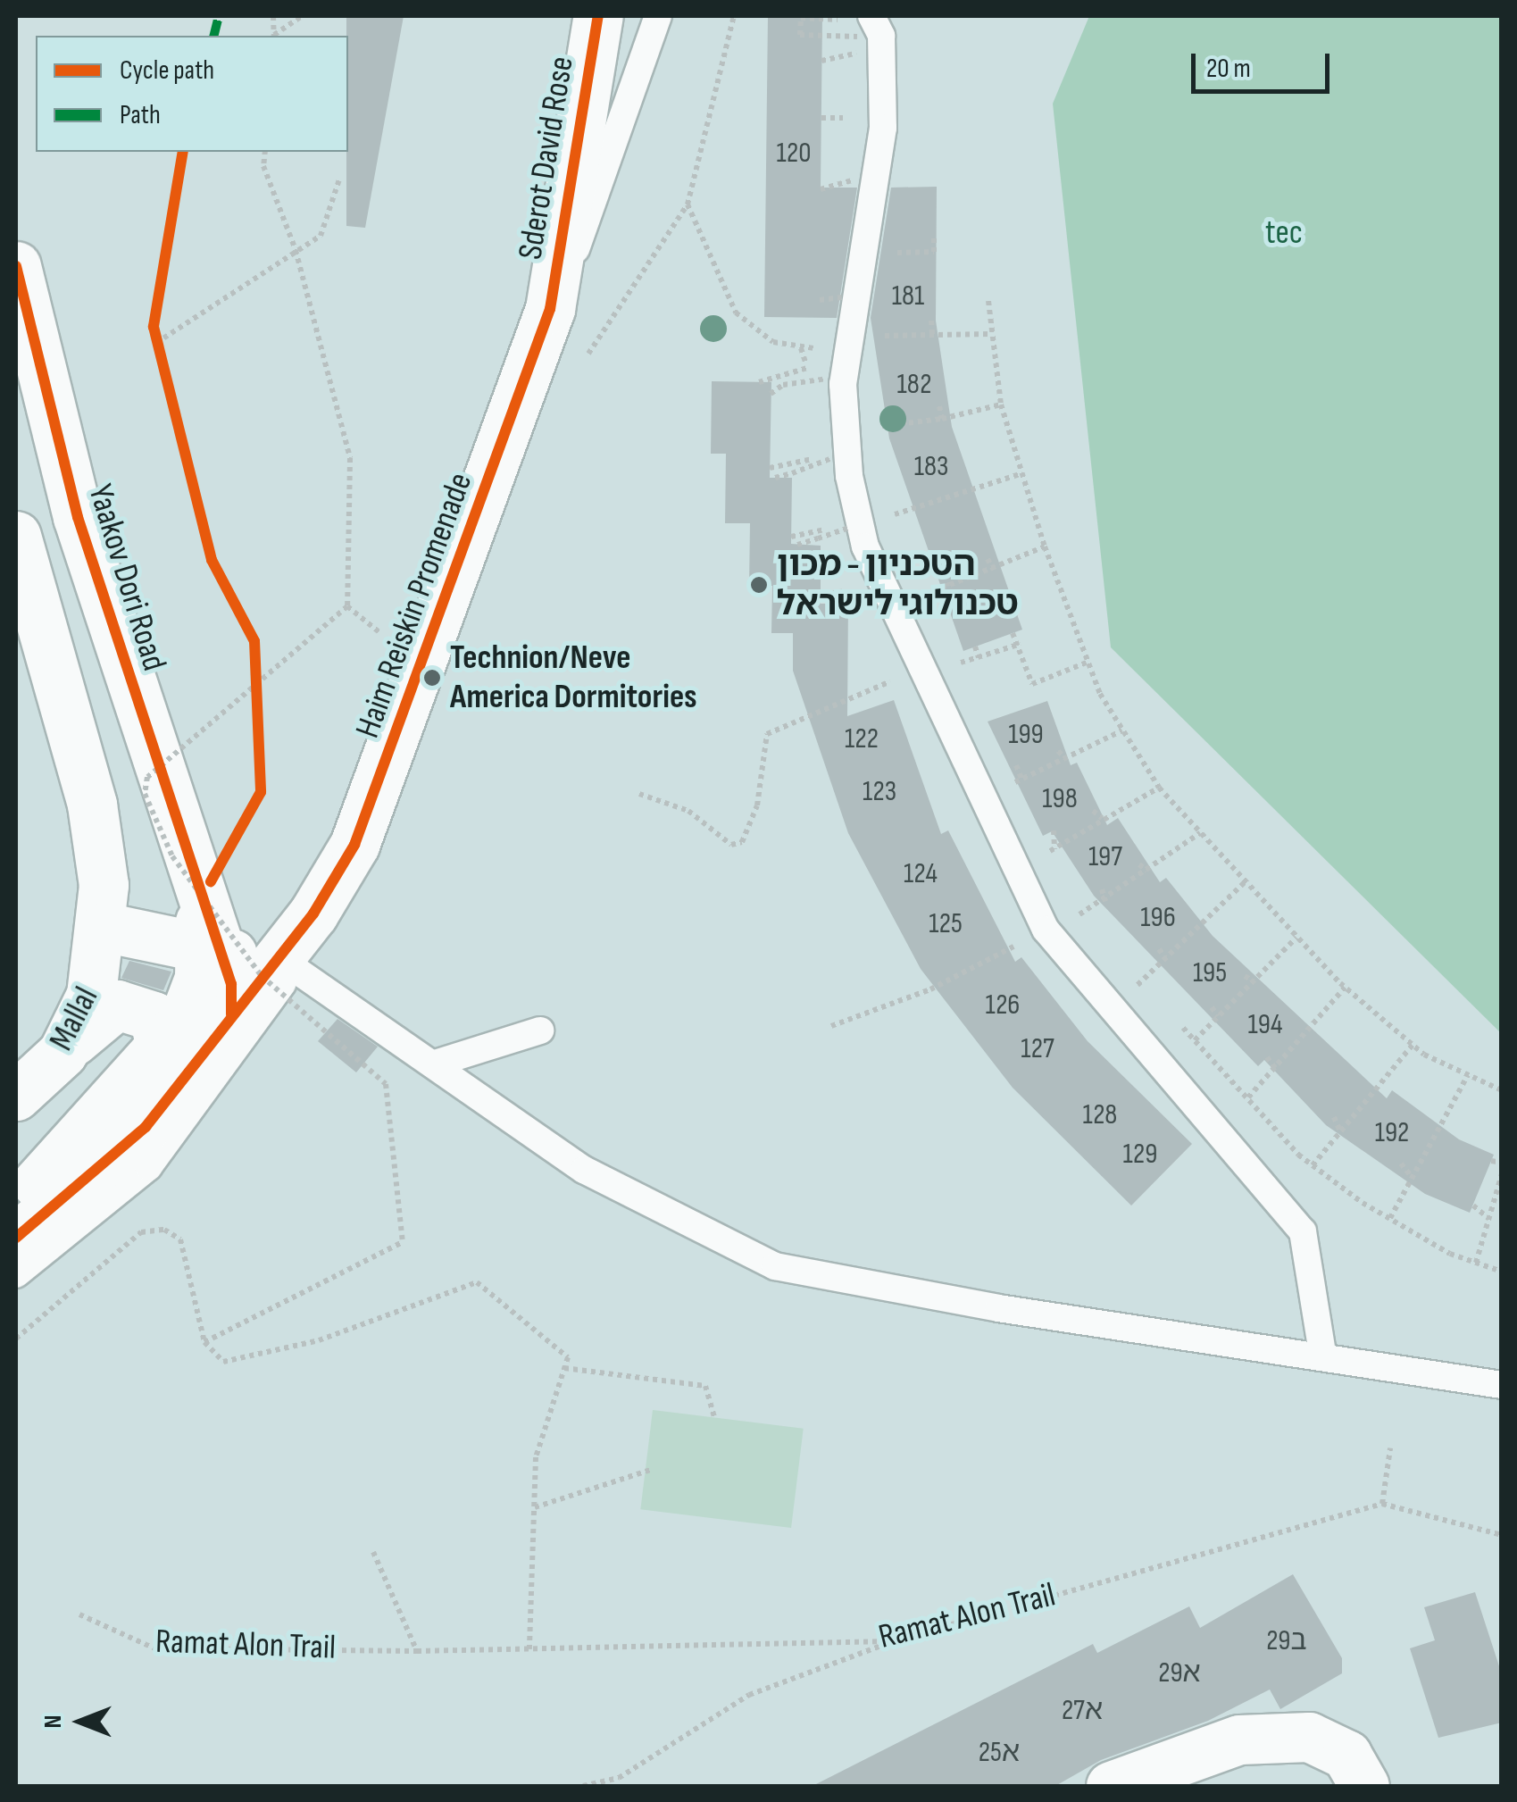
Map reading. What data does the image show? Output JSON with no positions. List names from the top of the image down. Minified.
{"streets":{"street":["Sderot David Rose","Yaakov Dori Road","Haim Reiskin Promenade","Mallal"],"path":["Ramat Alon Trail"]},"crossings":[["Sderot David Rose","Haim Reiskin Promenade"],["Yaakov Dori Road","Haim Reiskin Promenade"]],"parks":["tec"],"places":["הטכניון - מכון טכנולוגי לישראל","Technion/Neve America Dormitories"],"house_numbers":["120","181","182","183","199","122","123","198","197","124","196","125","195","126","194","127","128","192","129","29ב","29א","27א","25א"],"legend":["Cycle path","Path"],"scale_bar":"20 m","north":"left"}
